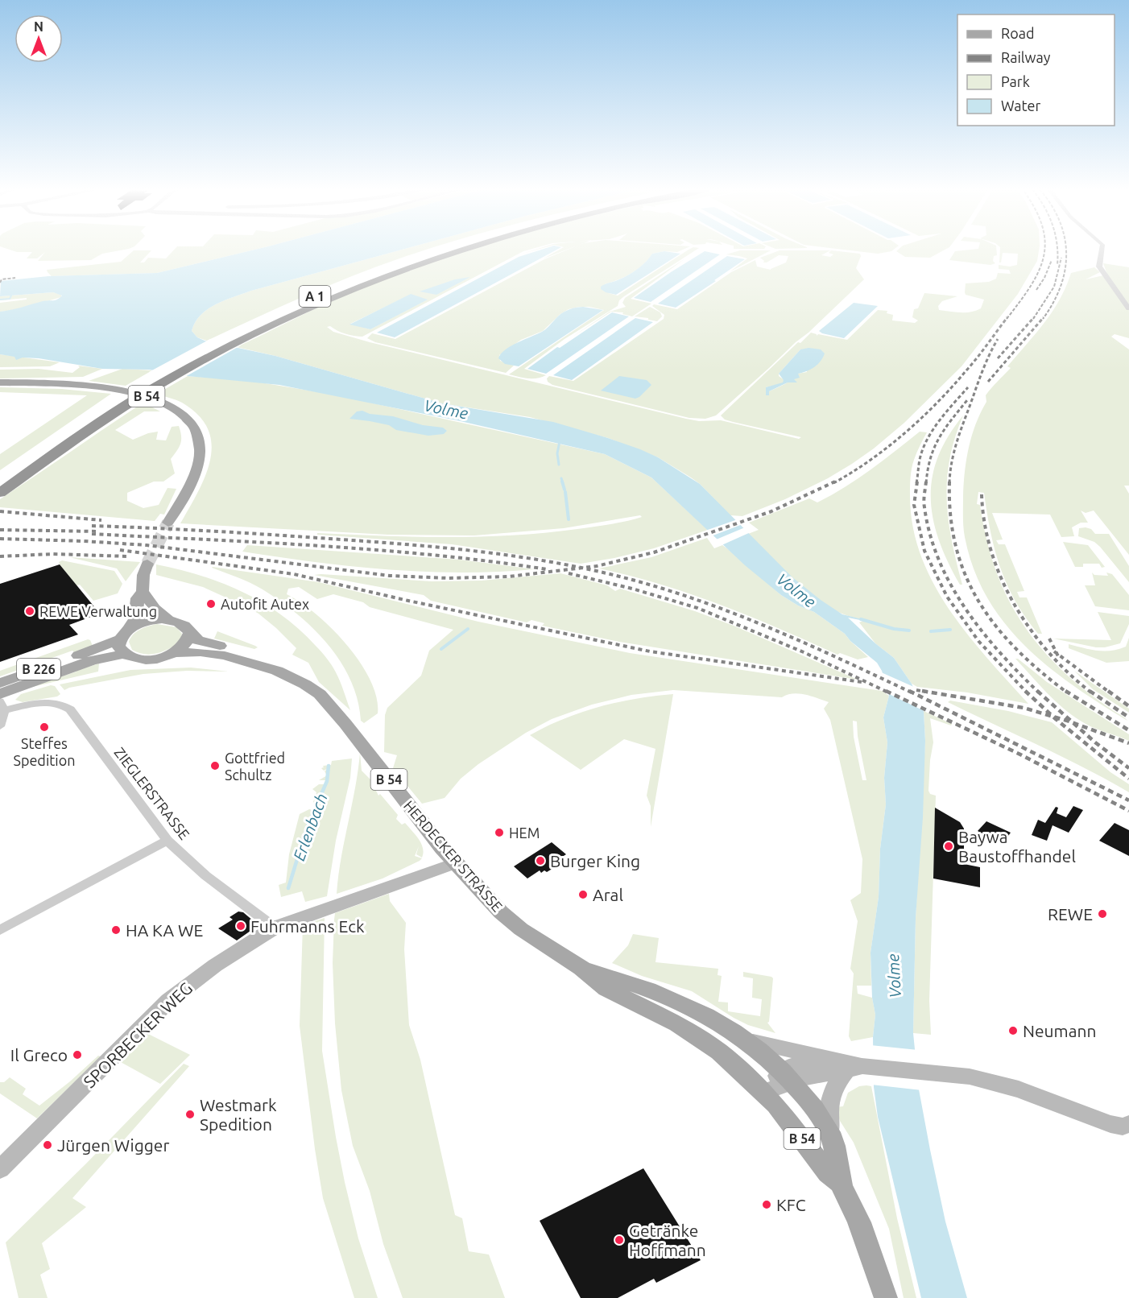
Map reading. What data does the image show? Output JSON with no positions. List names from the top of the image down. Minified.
{"streets":{"highway":["A 1"],"main road":["B 54","B 226","HERDECKER STRASSE"],"street":["ZIEGLERSTRASSE","SPORBECKER WEG"]},"crossings":[["B 54","HERDECKER STRASSE"],["B 226","HERDECKER STRASSE"],["ZIEGLERSTRASSE","SPORBECKER WEG"],["HERDECKER STRASSE","SPORBECKER WEG"]],"water":["Volme","Erlenbach"],"places":["Autofit Autex","REWE Verwaltung","Steffes Spedition","Gottfried Schultz","HEM","Baywa Baustoffhandel","Burger King","Aral","REWE","Fuhrmanns Eck","HA KA WE","Neumann","Il Greco","Westmark Spedition","Jürgen Wigger","KFC","Getränke Hoffmann"],"legend":["Road","Railway","Park","Water"],"north":"top"}
